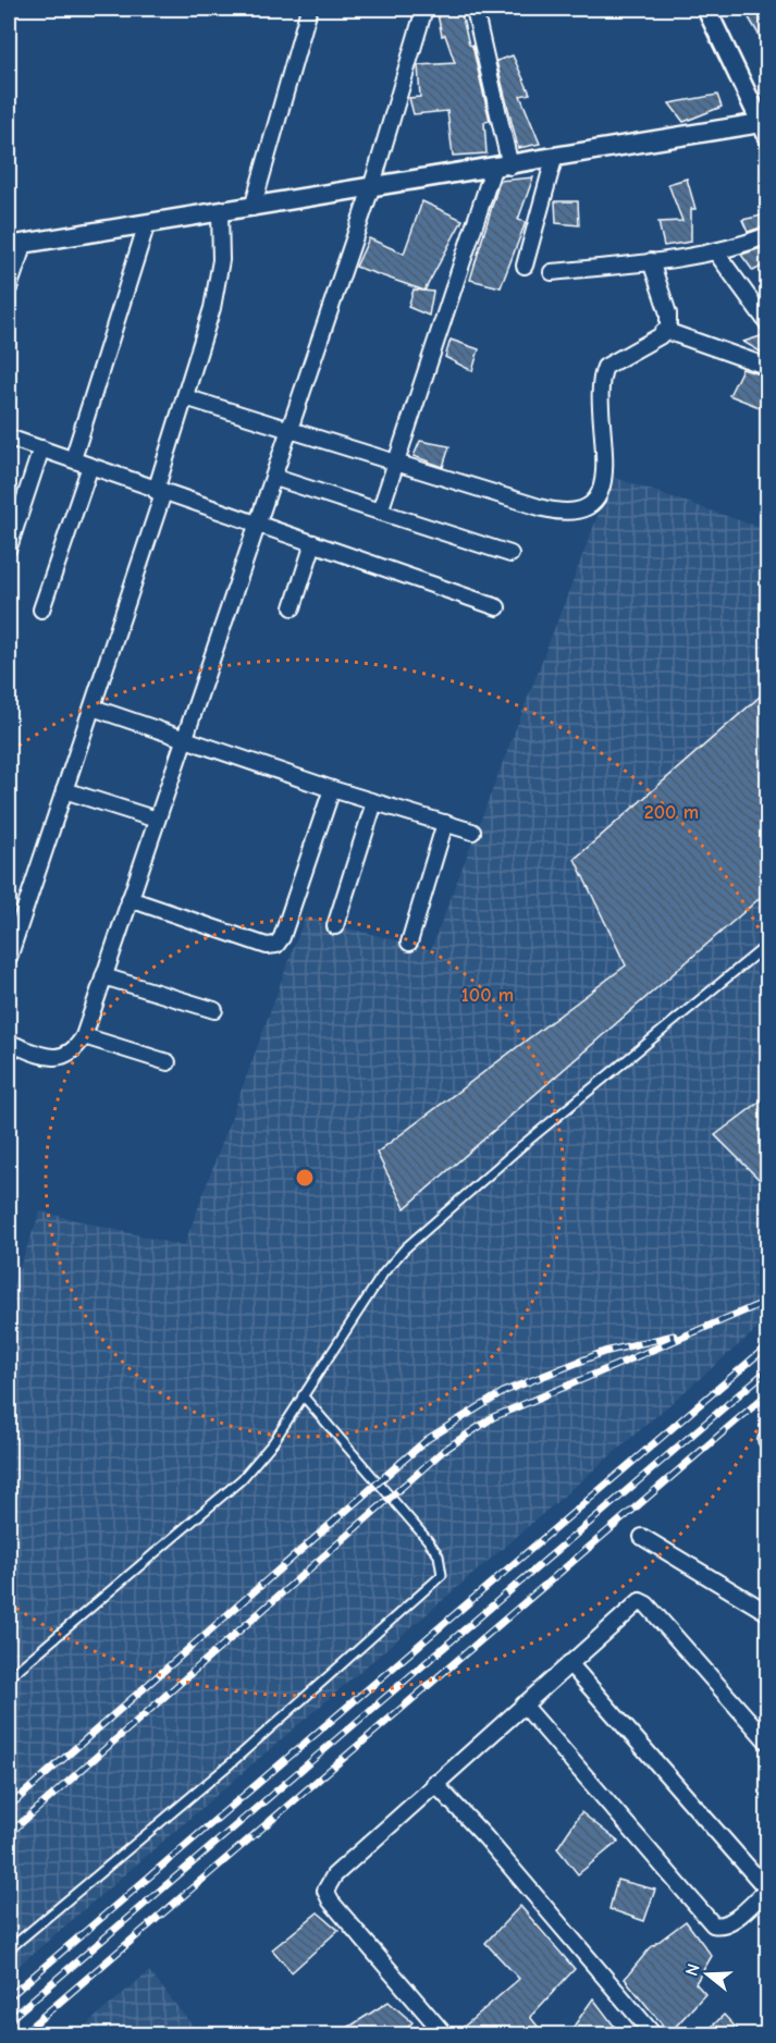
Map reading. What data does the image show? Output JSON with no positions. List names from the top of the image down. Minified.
{"north":"left","rings":["200 m","100 m"]}
